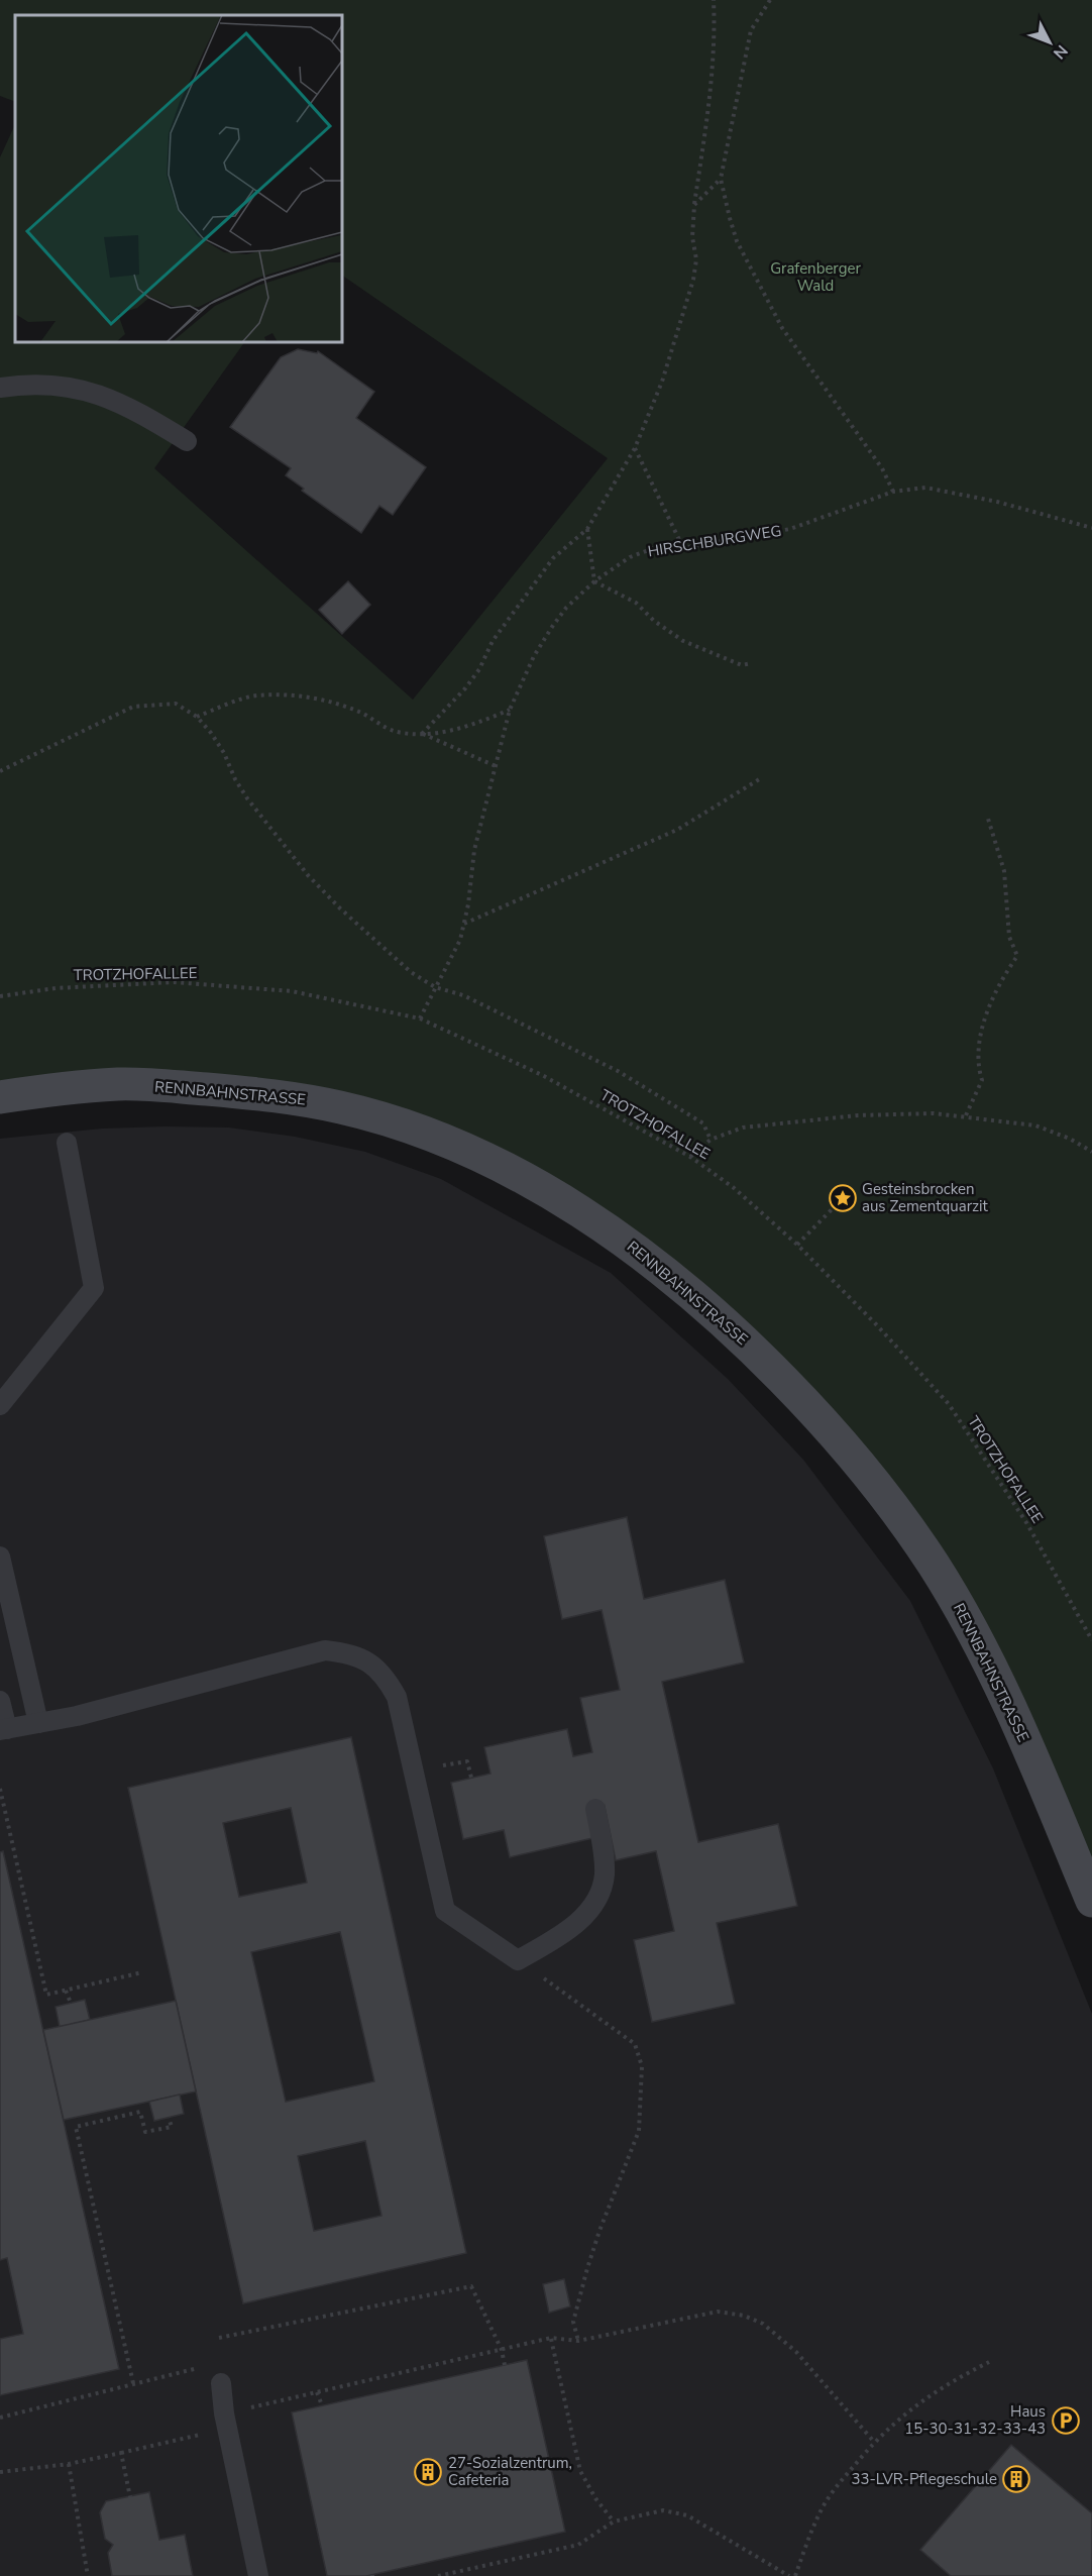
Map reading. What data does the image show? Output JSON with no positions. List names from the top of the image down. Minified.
{"streets":{"street":["RENNBAHNSTRASSE"],"path":["HIRSCHBURGWEG","TROTZHOFALLEE"]},"crossings":[["HIRSCHBURGWEG","TROTZHOFALLEE"]],"parks":["Grafenberger Wald"],"places":{"place":["Gesteinsbrocken aus Zementquarzit"],"parking":["Haus 15-30-31-32-33-43"],"building":["27-Sozialzentrum, Cafeteria","33-LVR-Pflegeschule"]},"north":"bottom right"}
